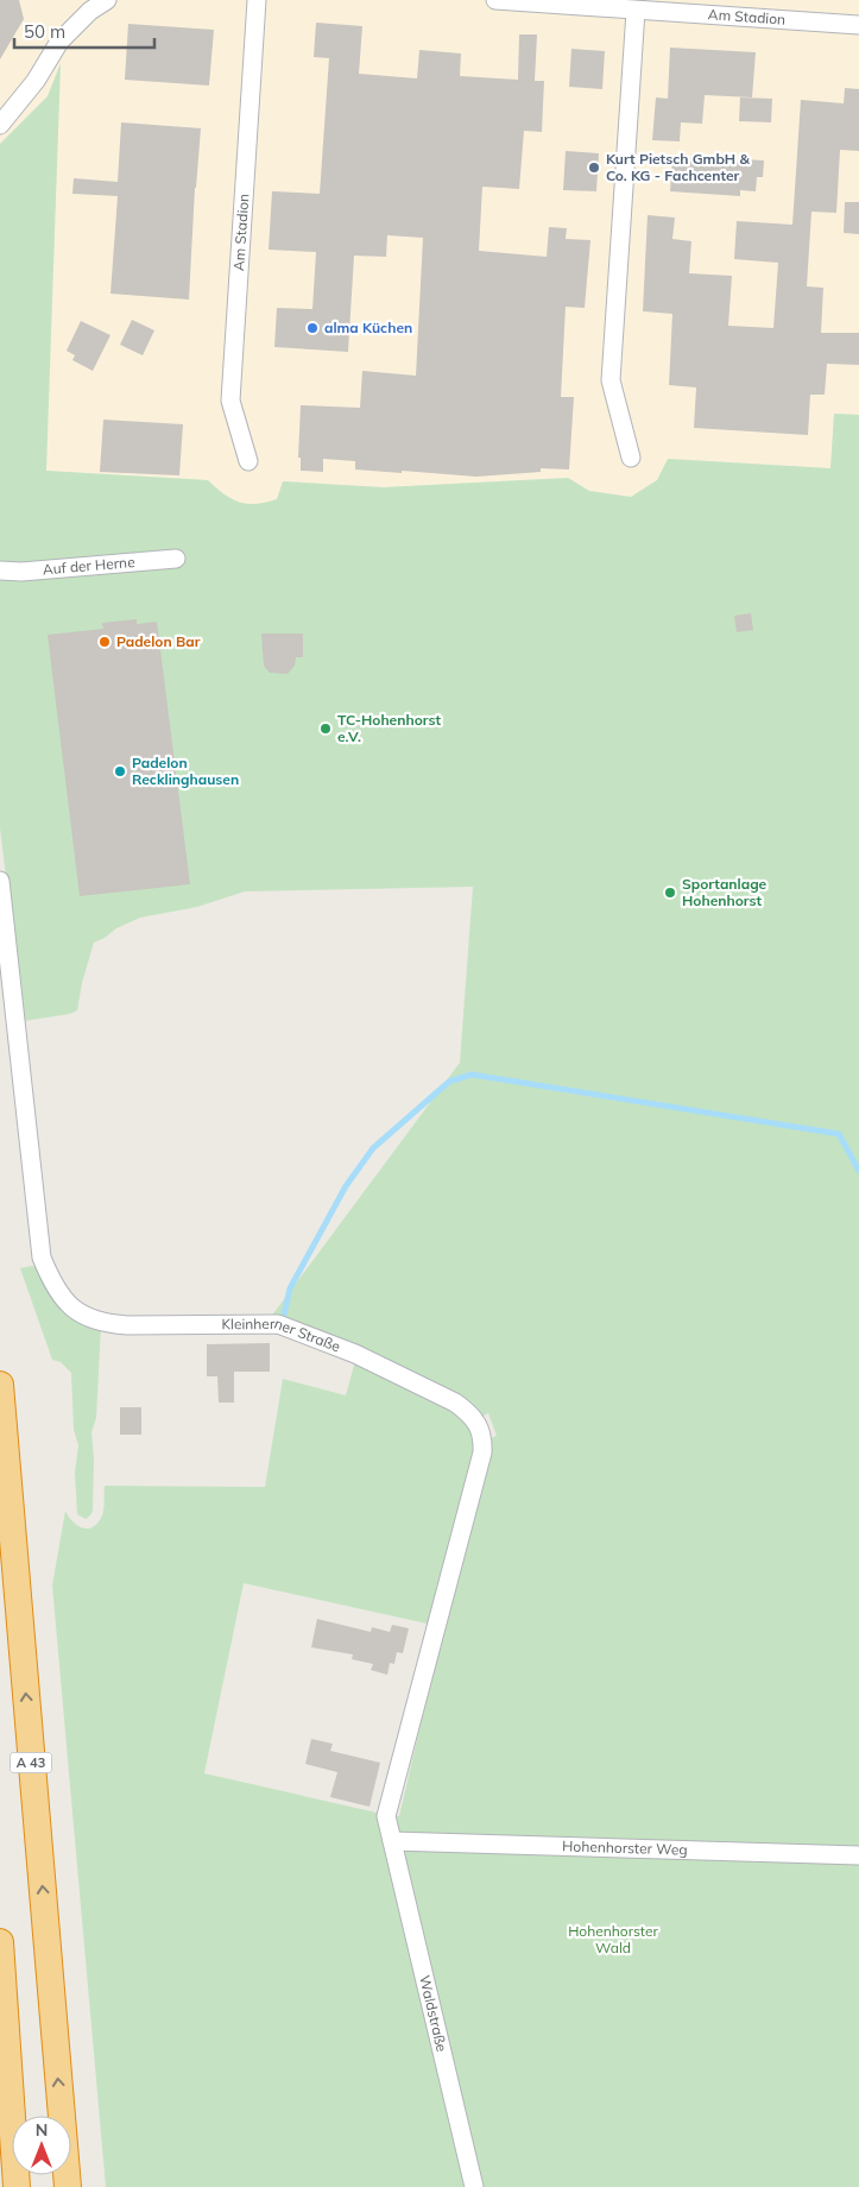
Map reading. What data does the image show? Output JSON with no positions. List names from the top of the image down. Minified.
{"streets":{"highway":["A 43"],"street":["Am Stadion","Auf der Herne","Kleinherner Straße","Hohenhorster Weg","Waldstraße"]},"crossings":[["Kleinherner Straße","Hohenhorster Weg"],["Kleinherner Straße","Waldstraße"],["Hohenhorster Weg","Waldstraße"]],"parks":["Hohenhorster Wald"],"places":["Kurt Pietsch GmbH & Co. KG - Fachcenter","alma Küchen","Padelon Bar","TC-Hohenhorst e.V.","Padelon Recklinghausen","Sportanlage Hohenhorst"],"scale_bar":"50 m","north":"top"}
